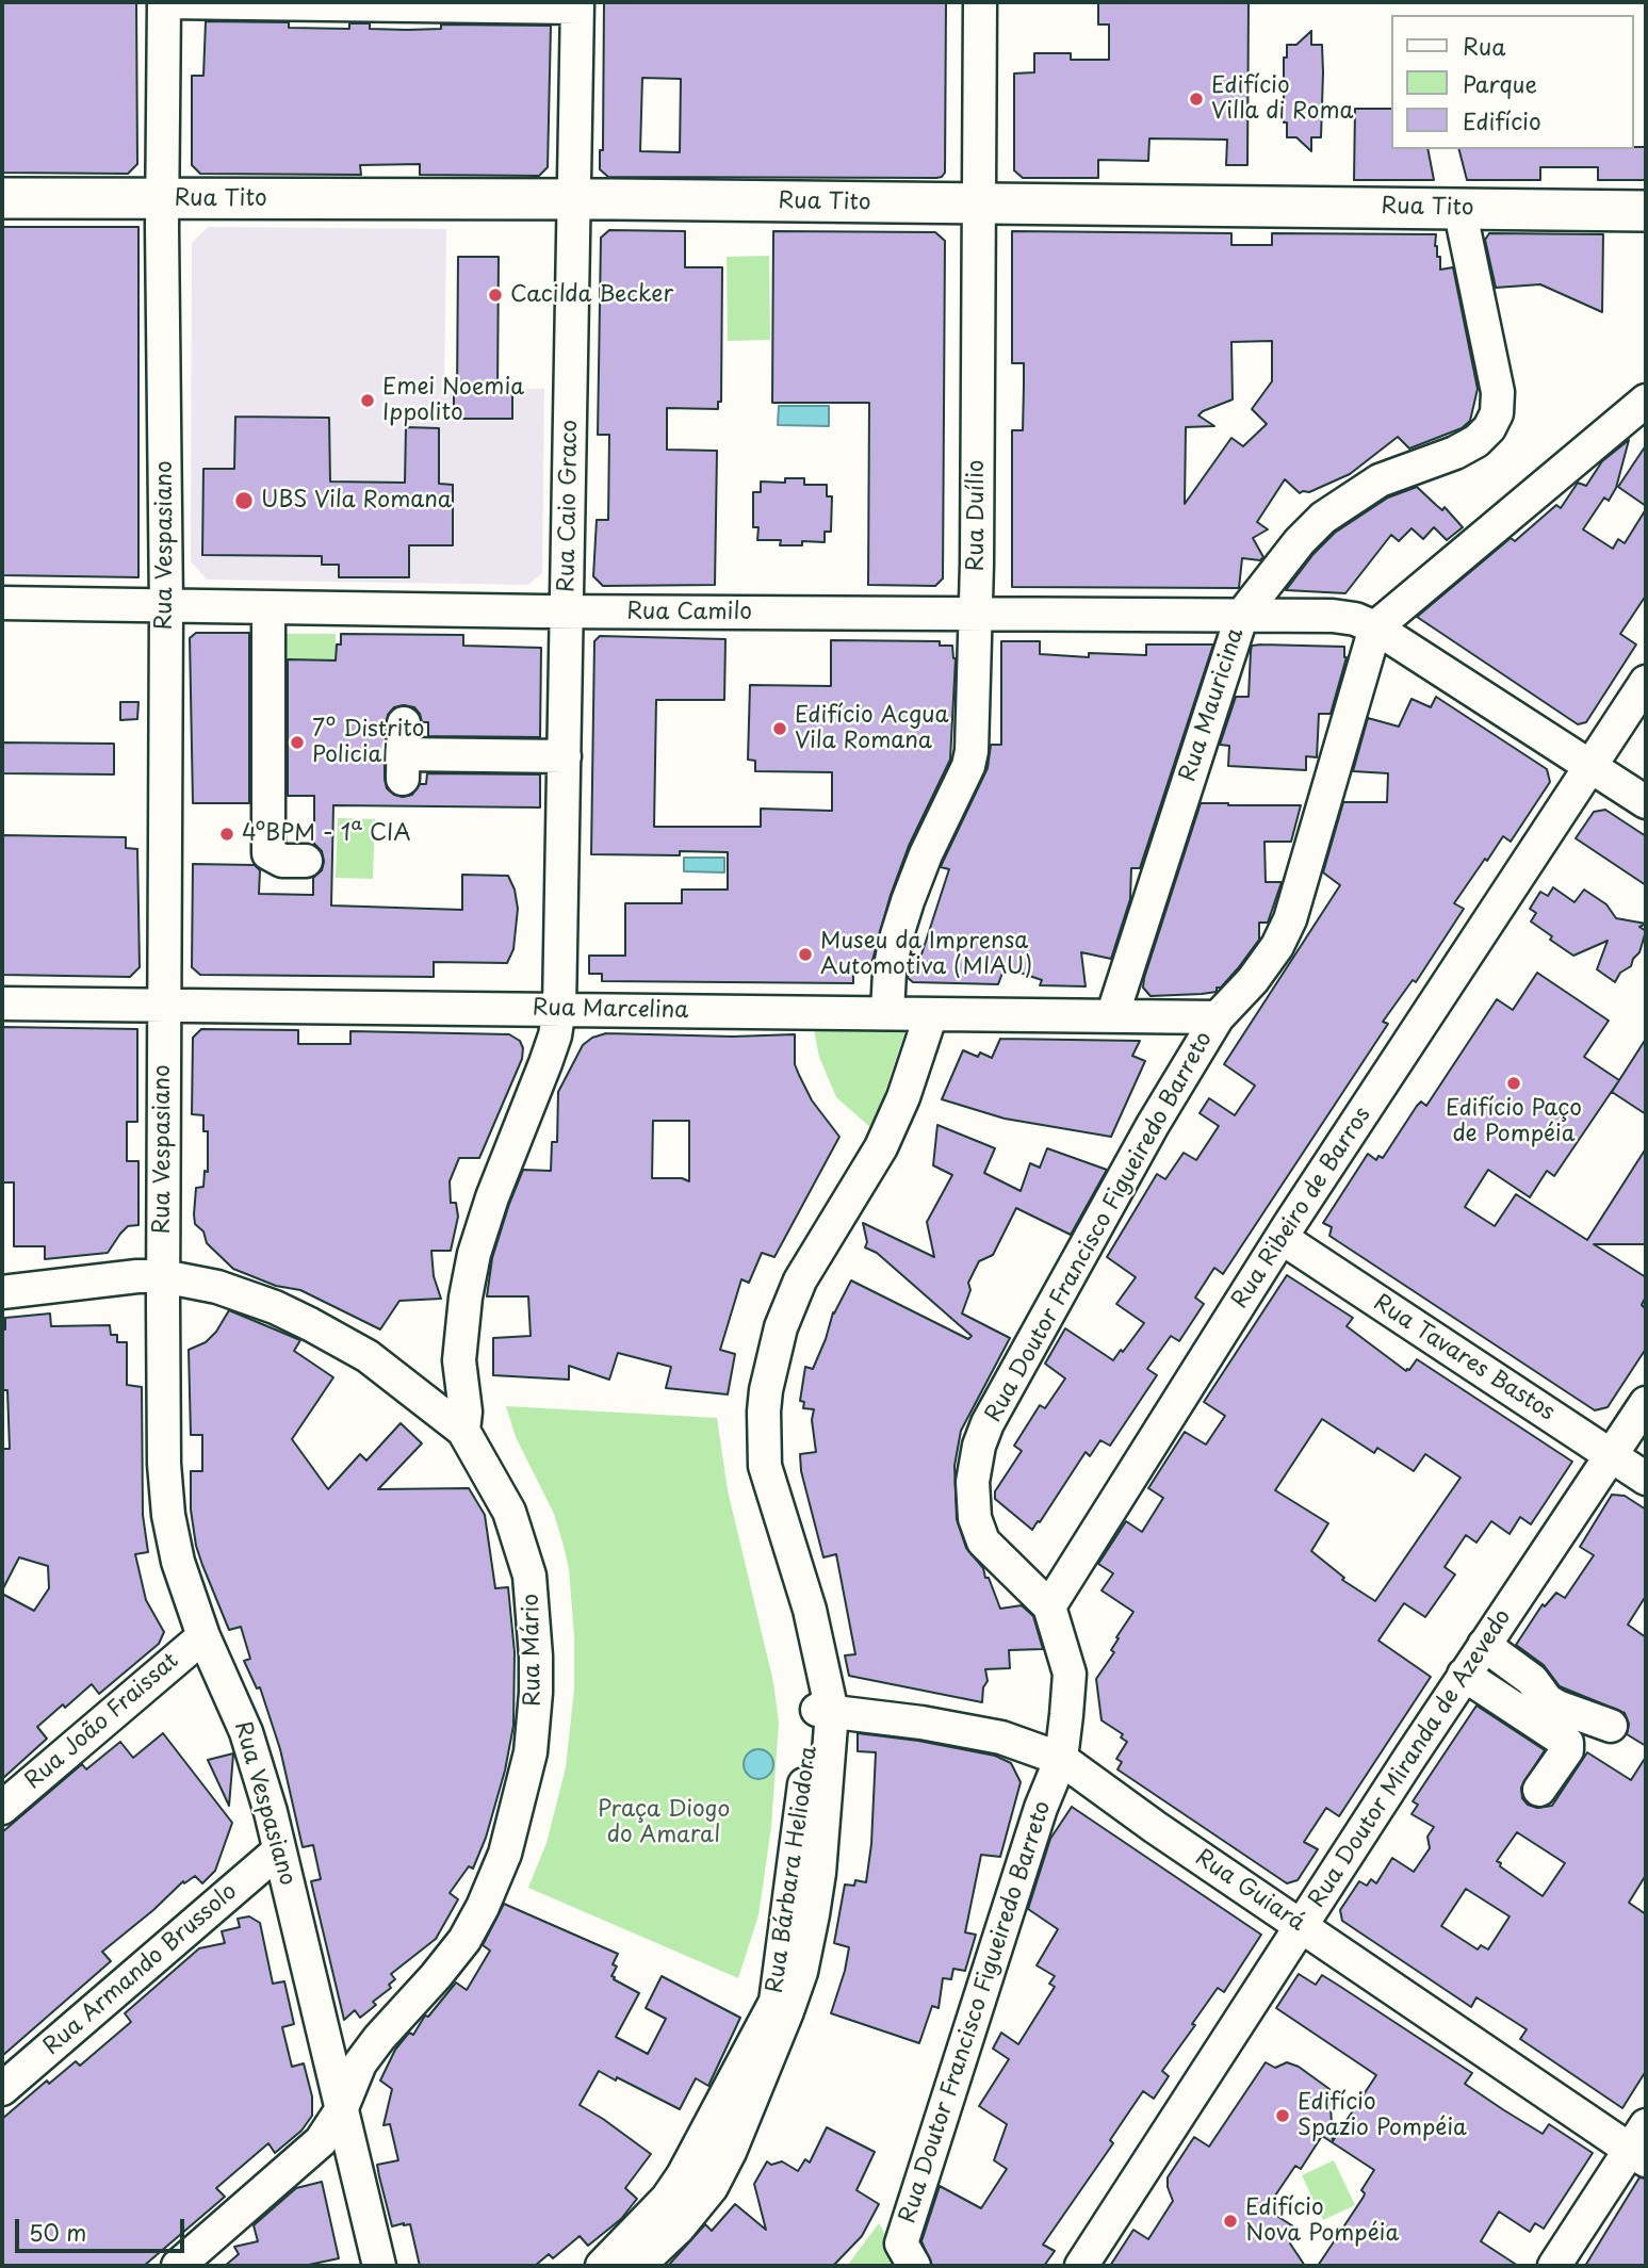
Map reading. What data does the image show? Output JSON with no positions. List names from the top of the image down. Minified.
{"streets":{"main road":["Rua Tito"],"street":["Rua Caio Graco","Rua Duílio","Rua Vespasiano","Rua Camilo","Rua Mauricina","Rua Marcelina","Rua Ribeiro de Barros","Rua Doutor Francisco Figueiredo Barreto","Rua Tavares Bastos","Rua Mário","Rua João Fraissat","Rua Doutor Miranda de Azevedo","Rua Bárbara Heliodora","Rua Guiará","Rua Armando Brussolo"]},"crossings":[["Rua Tito","Rua Caio Graco"],["Rua Tito","Rua Duílio"],["Rua Tito","Rua Vespasiano"],["Rua Tito","Rua Mauricina"],["Rua Caio Graco","Rua Camilo"],["Rua Caio Graco","Rua Marcelina"],["Rua Caio Graco","Rua Mário"],["Rua Duílio","Rua Camilo"],["Rua Duílio","Rua Marcelina"],["Rua Vespasiano","Rua Camilo"],["Rua Vespasiano","Rua Marcelina"],["Rua Vespasiano","Rua Mário"],["Rua Vespasiano","Rua João Fraissat"],["Rua Vespasiano","Rua Armando Brussolo"],["Rua Camilo","Rua Mauricina"],["Rua Camilo","Rua Ribeiro de Barros"],["Rua Camilo","Rua Doutor Francisco Figueiredo Barreto"],["Rua Mauricina","Rua Marcelina"],["Rua Marcelina","Rua Doutor Francisco Figueiredo Barreto"],["Rua Marcelina","Rua Bárbara Heliodora"],["Rua Ribeiro de Barros","Rua Doutor Francisco Figueiredo Barreto"],["Rua Ribeiro de Barros","Rua Tavares Bastos"],["Rua Doutor Francisco Figueiredo Barreto","Rua Guiará"],["Rua Tavares Bastos","Rua Doutor Miranda de Azevedo"],["Rua Doutor Miranda de Azevedo","Rua Guiará"],["Rua Bárbara Heliodora","Rua Guiará"]],"parks":["Praça Diogo do Amaral"],"places":["Edifício Villa di Roma","Cacilda Becker","Emei Noemia Ippolito","UBS Vila Romana","Edifício Acgua Vila Romana","7º Distrito Policial","4ºBPM - 1ª CIA","Museu da Imprensa Automotiva (MIAU)","Edifício Paço de Pompéia","Edifício Spazio Pompéia","Edifício Nova Pompéia"],"legend":["Rua","Parque","Edifício"],"scale_bar":"50 m"}
